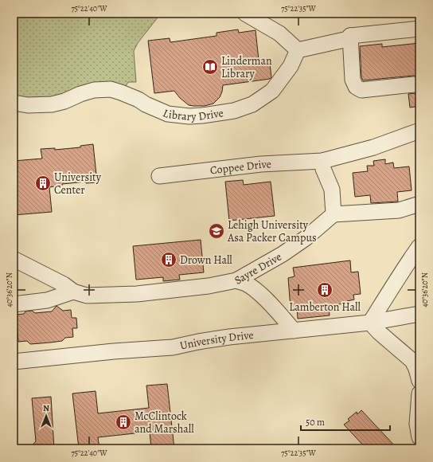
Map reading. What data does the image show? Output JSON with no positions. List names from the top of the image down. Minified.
{"streets":{"street":["Library Drive","Coppee Drive","Sayre Drive","University Drive"]},"places":{"library":["Linderman Library"],"building":["University Center","Drown Hall","Lamberton Hall","McClintock and Marshall"],"school or university":["Lehigh University Asa Packer Campus"]},"scale_bar":"50 m","north":"top","coordinates":["75°22'40\"W","75°22'35\"W","40°36'20\"N"]}
